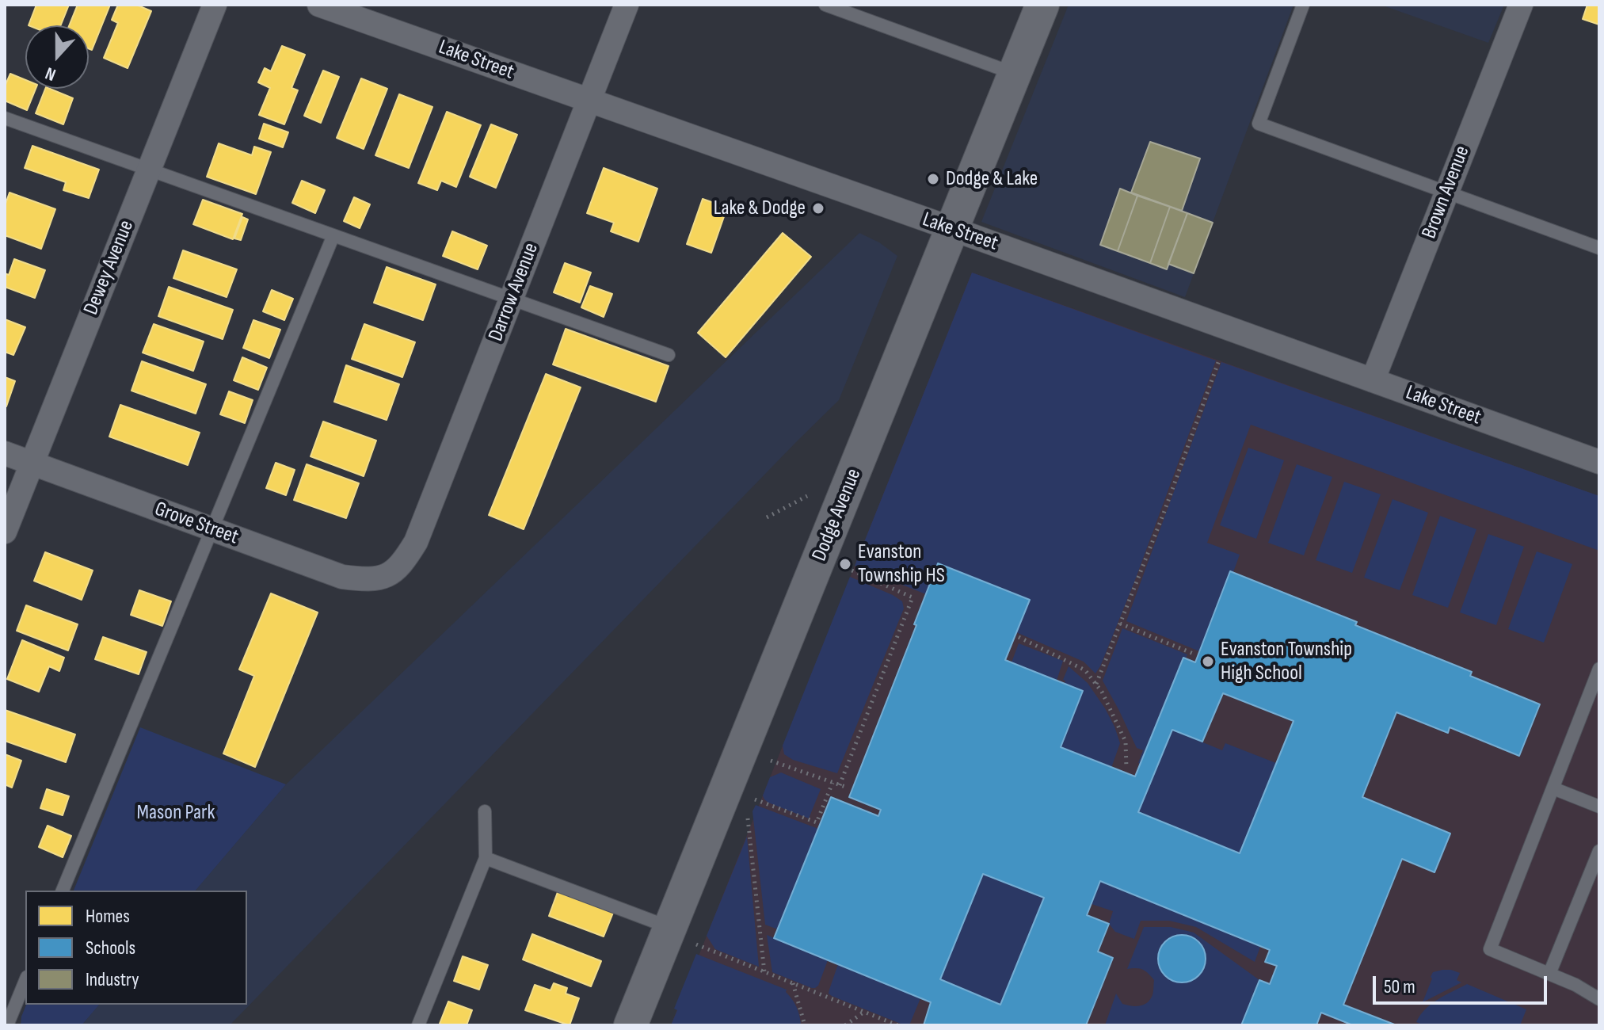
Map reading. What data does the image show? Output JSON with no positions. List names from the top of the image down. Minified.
{"streets":{"main road":["Dodge Avenue"],"street":["Lake Street","Brown Avenue","Dewey Avenue","Darrow Avenue","Grove Street"]},"crossings":[["Lake Street","Brown Avenue"],["Lake Street","Darrow Avenue"],["Lake Street","Dodge Avenue"],["Dewey Avenue","Grove Street"],["Darrow Avenue","Grove Street"]],"parks":["Mason Park"],"places":["Dodge & Lake","Lake & Dodge","Evanston Township HS","Evanston Township High School"],"legend":["Homes","Schools","Industry"],"scale_bar":"50 m","north":"bottom"}
